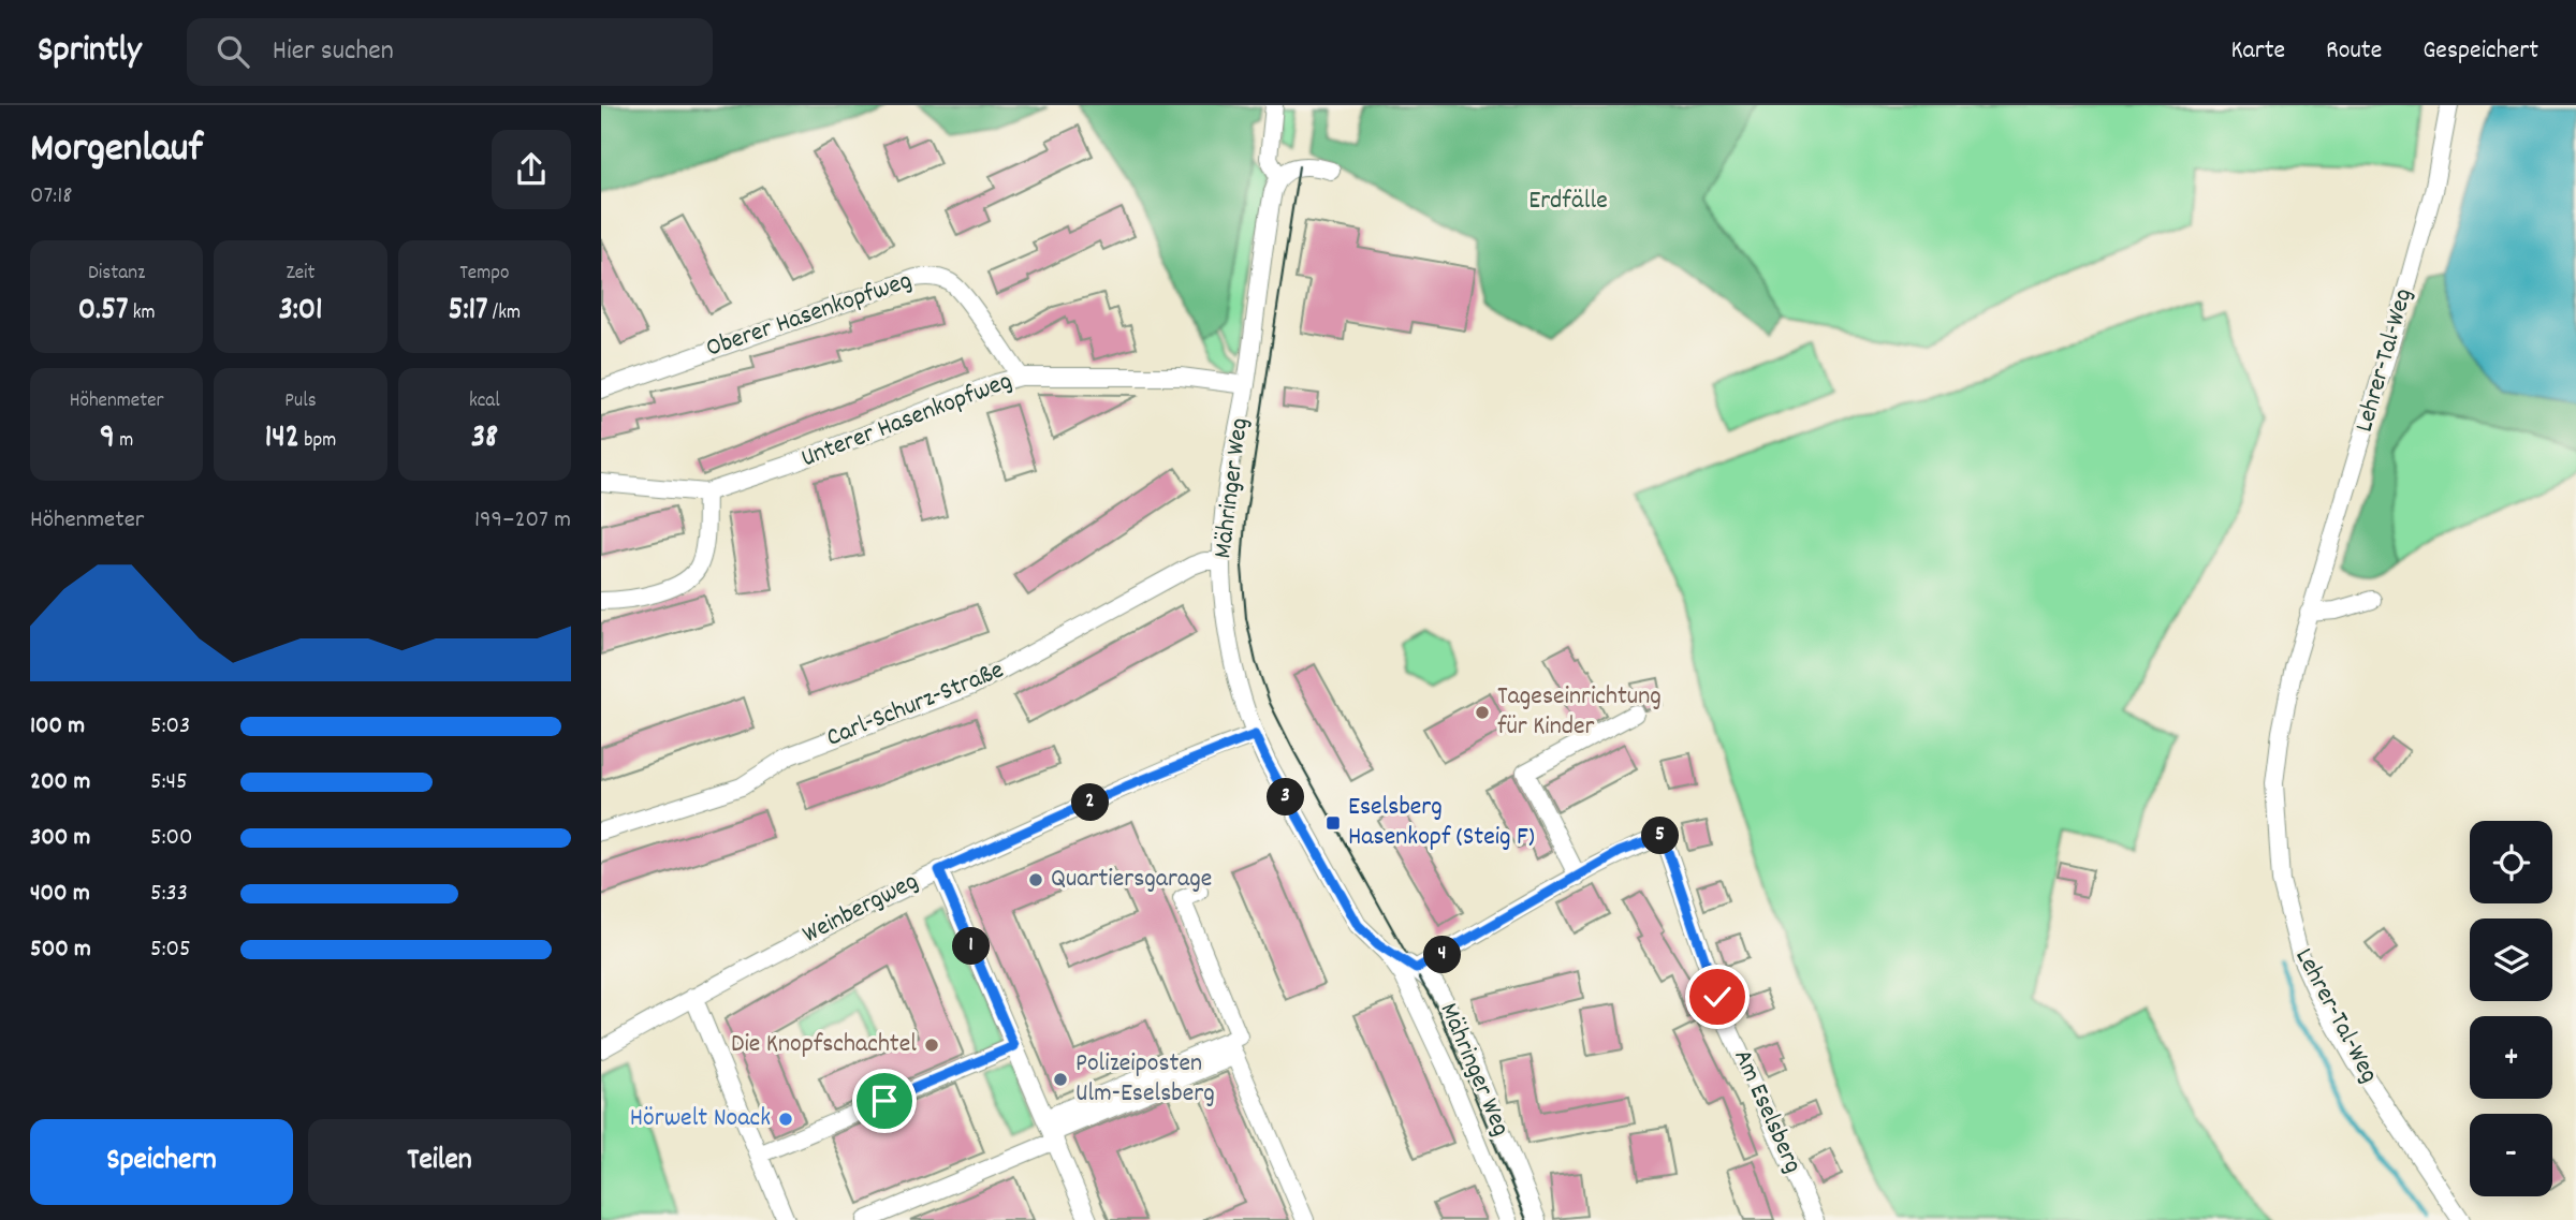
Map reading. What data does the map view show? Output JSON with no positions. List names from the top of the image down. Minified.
{"streets":{"street":["Oberer Hasenkopfweg","Lehrer-Tal-Weg","Unterer Hasenkopfweg","Mähringer Weg","Carl-Schurz-Straße","Weinbergweg","Am Eselsberg"]},"crossings":[["Oberer Hasenkopfweg","Unterer Hasenkopfweg"],["Unterer Hasenkopfweg","Mähringer Weg"],["Mähringer Weg","Carl-Schurz-Straße"],["Mähringer Weg","Weinbergweg"],["Mähringer Weg","Am Eselsberg"]],"parks":["Erdfälle"],"places":{"other":["Tageseinrichtung für Kinder","Quartiersgarage","Die Knopfschachtel","Polizeiposten Ulm-Eselsberg","Hörwelt Noack"],"transit":["Eselsberg Hasenkopf (Steig F)"]},"page":{"header":"Sprintly","search":"Hier suchen","nav":["Karte","Route","Gespeichert"],"heading":["Morgenlauf","07:18"],"stats":[["Distanz","0.57 km"],["Zeit","3:01"],["Tempo","5:17 /km"],["Höhenmeter","9 m"],["Puls","142 bpm"],["kcal","38"]],"chart":["Höhenmeter","199–207 m"],"list":[{"name":"100 m","note":"5:03"},{"name":"200 m","note":"5:45"},{"name":"300 m","note":"5:00"},{"name":"400 m","note":"5:33"},{"name":"500 m","note":"5:05"}],"pins":["3","2","5","1","4"],"map_buttons":["+","−"],"buttons":["Speichern","Teilen"]}}
